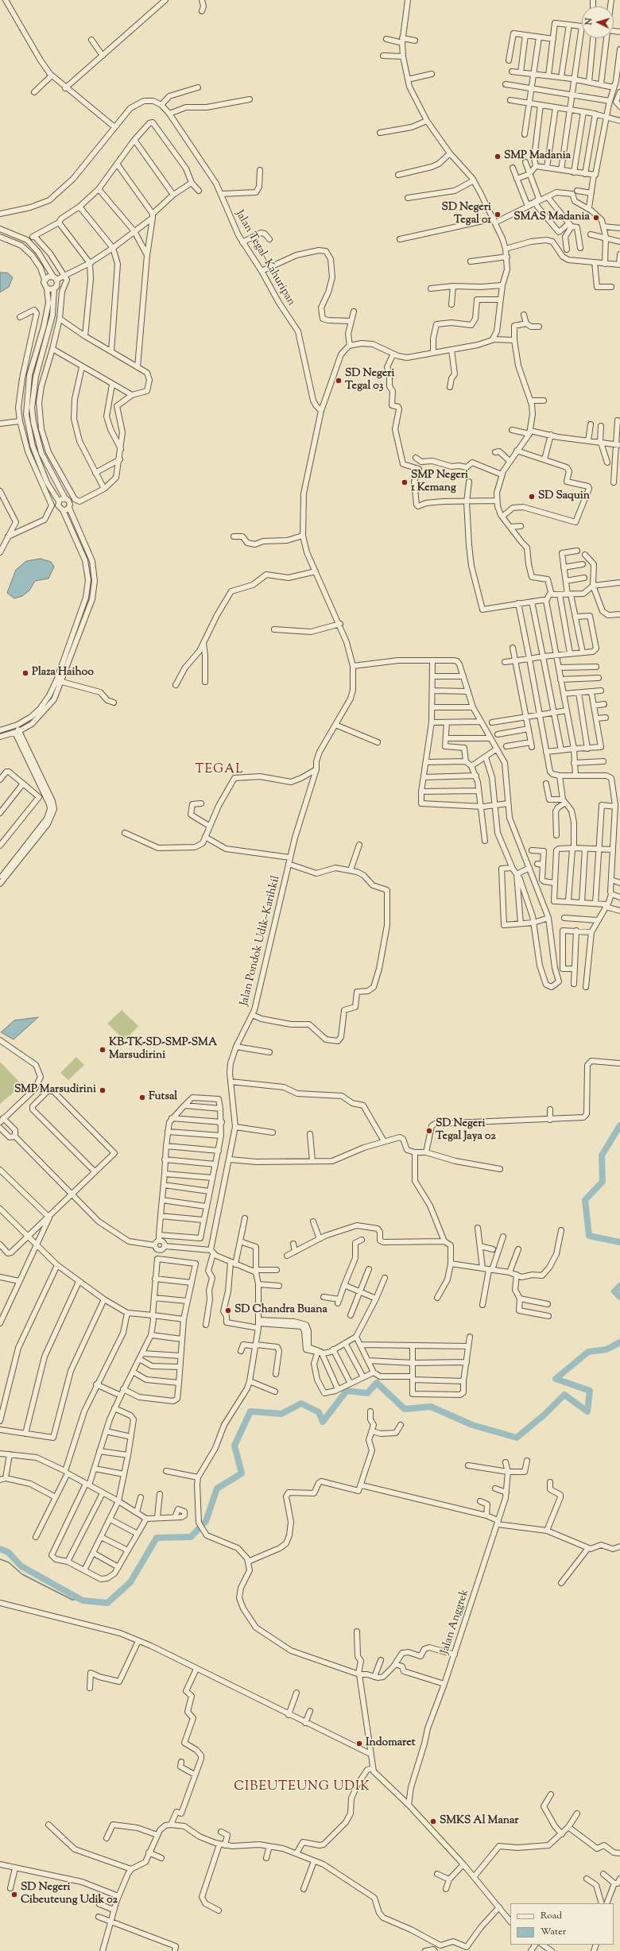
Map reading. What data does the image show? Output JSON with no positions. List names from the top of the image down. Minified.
{"streets":{"street":["Jalan Tegal–Kahuripan","Jalan Pondok Udik–Karihkil","Jalan Anggrek"]},"crossings":[["Jalan Tegal–Kahuripan","Jalan Pondok Udik–Karihkil"]],"districts":["TEGAL","CIBEUTEUNG UDIK"],"places":["SMP Madania","SD Negeri Tegal 01","SMAS Madania","SD Negeri Tegal 03","SMP Negeri 1 Kemang","SD Saquin","Plaza Haihoo","KB-TK-SD-SMP-SMA Marsudirini","SMP Marsudirini","Futsal","SD Negeri Tegal Jaya 02","SD Chandra Buana","Indomaret","SMKS Al Manar","SD Negeri Cibeuteung Udik 02"],"legend":["Road","Water"],"north":"left"}
